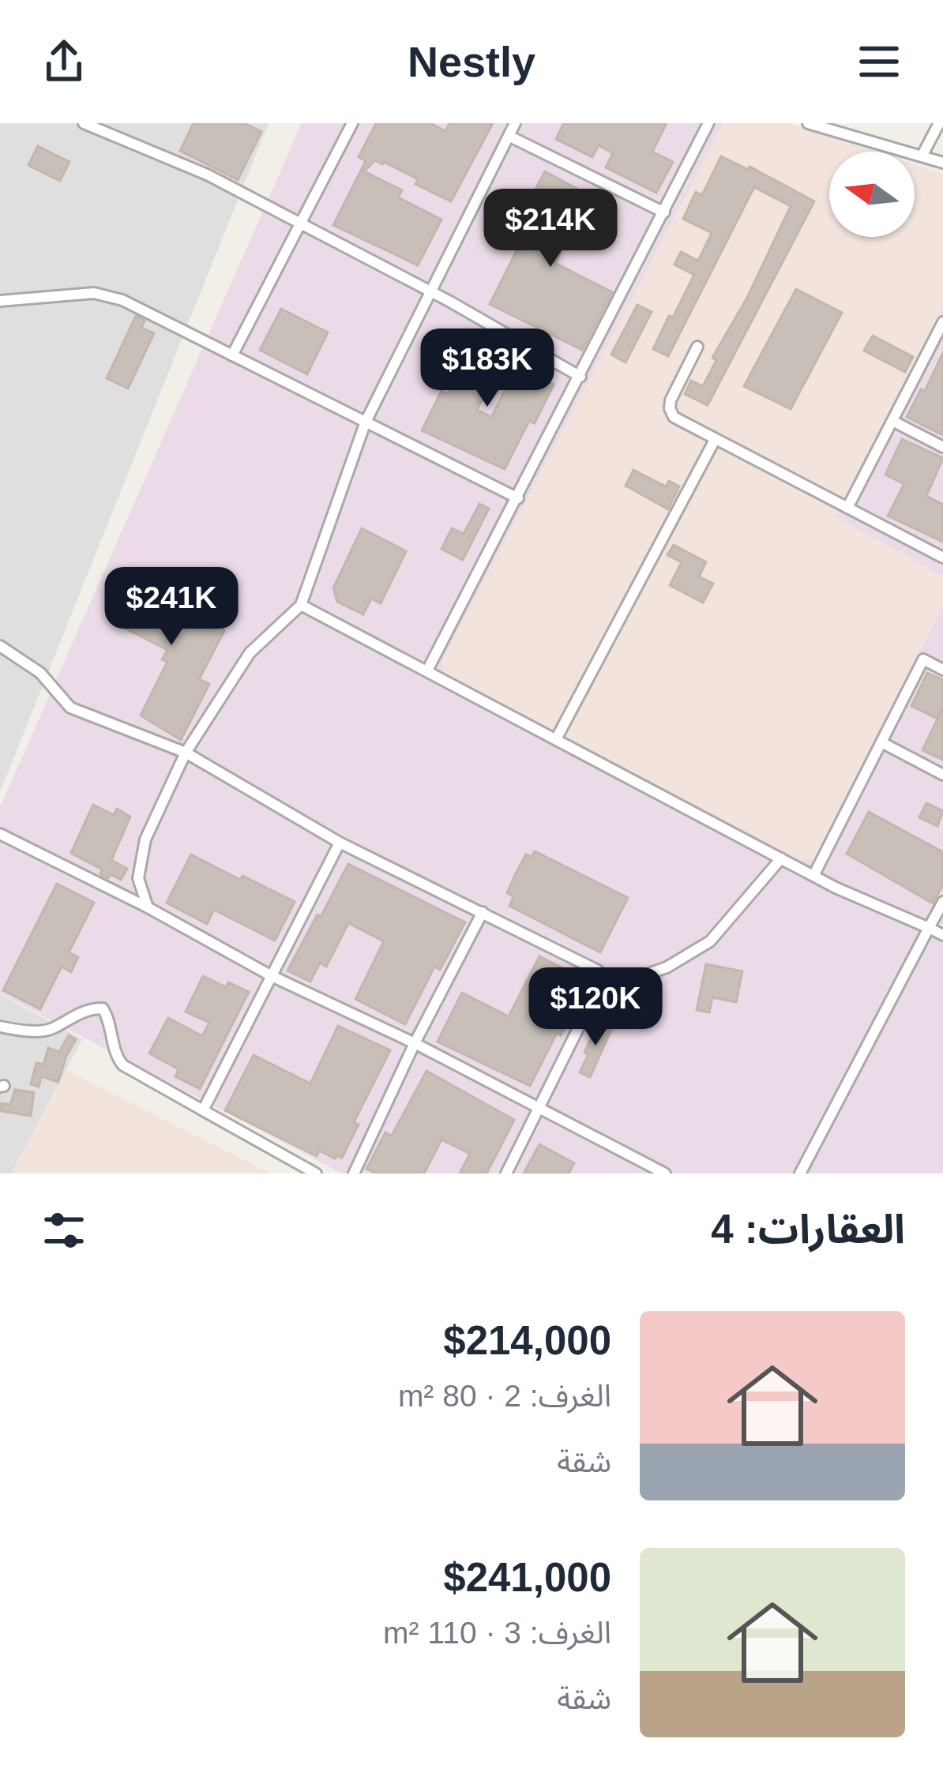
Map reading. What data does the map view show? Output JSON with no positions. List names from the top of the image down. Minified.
{"north":"left","page":{"header":"Nestly","price":["$214K","$183K","$241K","$120K"],"heading":"العقارات: 4","list":[{"name":"$214,000","note":"الغرف: 2 · 80 m² · شقة"},{"name":"$241,000","note":"الغرف: 3 · 110 m² · شقة"}]}}
